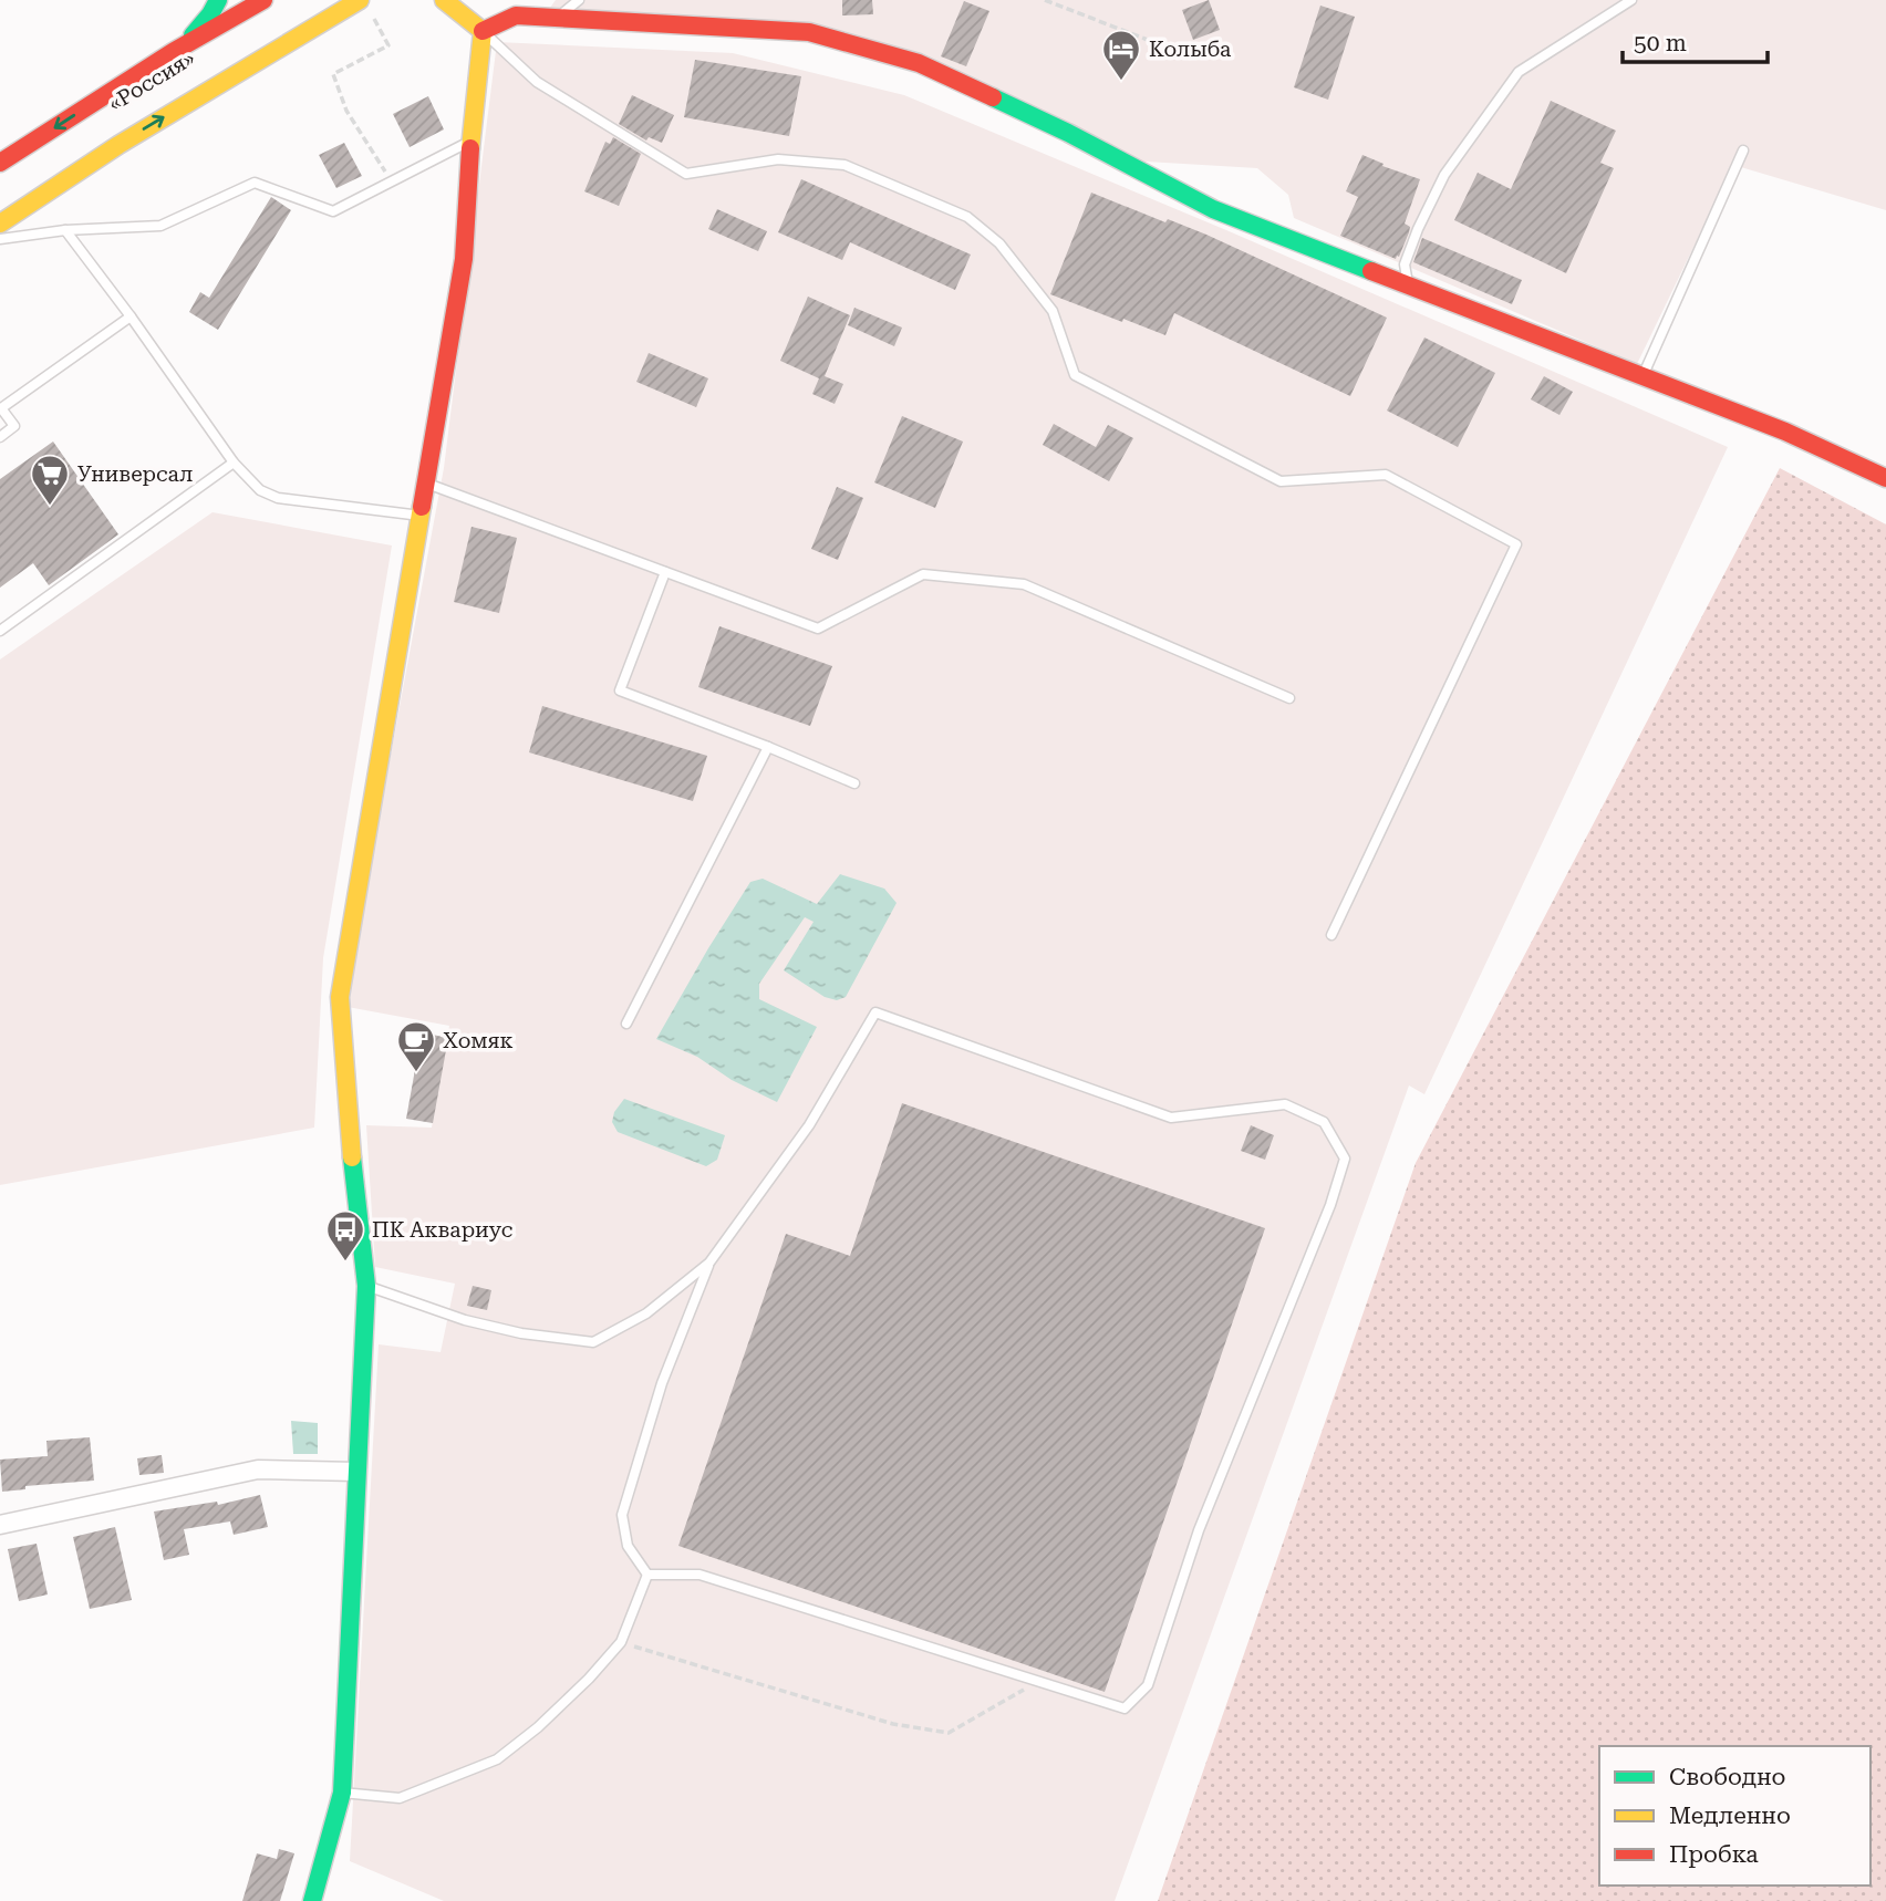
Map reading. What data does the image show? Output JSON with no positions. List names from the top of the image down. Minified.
{"streets":{"main road":["«Россия»"]},"places":{"hotel":["Колыба"],"supermarket":["Универсал"],"cafe":["Хомяк"],"bus stop":["ПК Аквариус"]},"legend":["Свободно","Медленно","Пробка"],"scale_bar":"50 m"}
